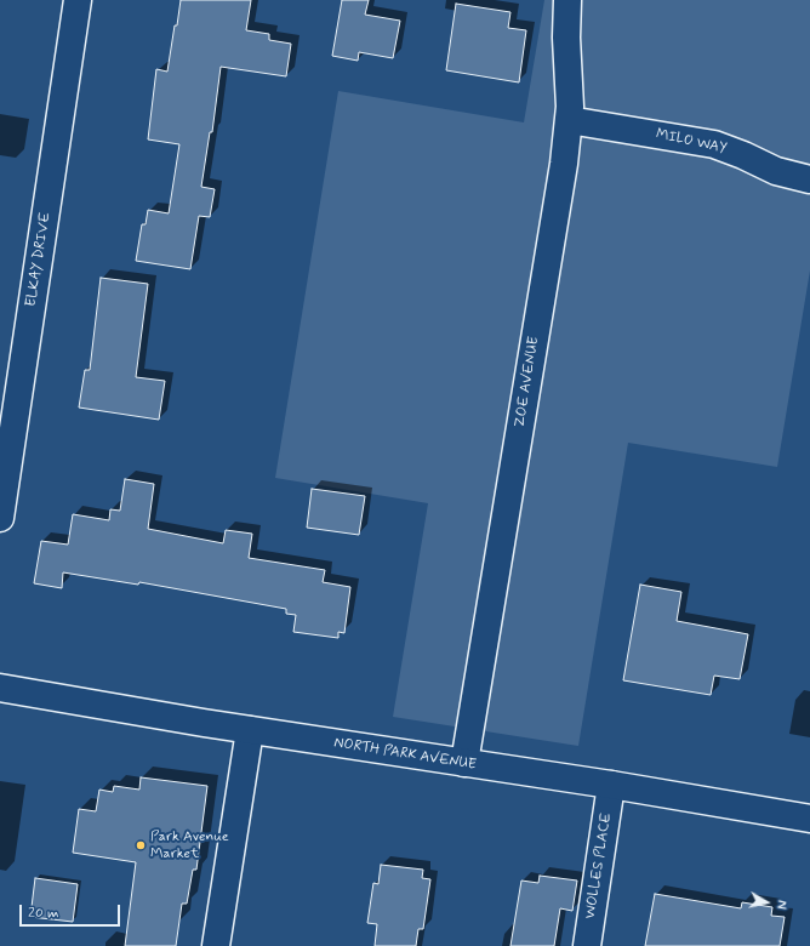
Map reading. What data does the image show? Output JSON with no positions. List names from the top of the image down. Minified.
{"streets":{"street":["MILO WAY","ELKAY DRIVE","ZOE AVENUE","NORTH PARK AVENUE","WOLLES PLACE"]},"crossings":[["MILO WAY","ZOE AVENUE"],["ZOE AVENUE","NORTH PARK AVENUE"],["NORTH PARK AVENUE","WOLLES PLACE"]],"places":["Park Avenue Market"],"scale_bar":"20 m","north":"right"}
